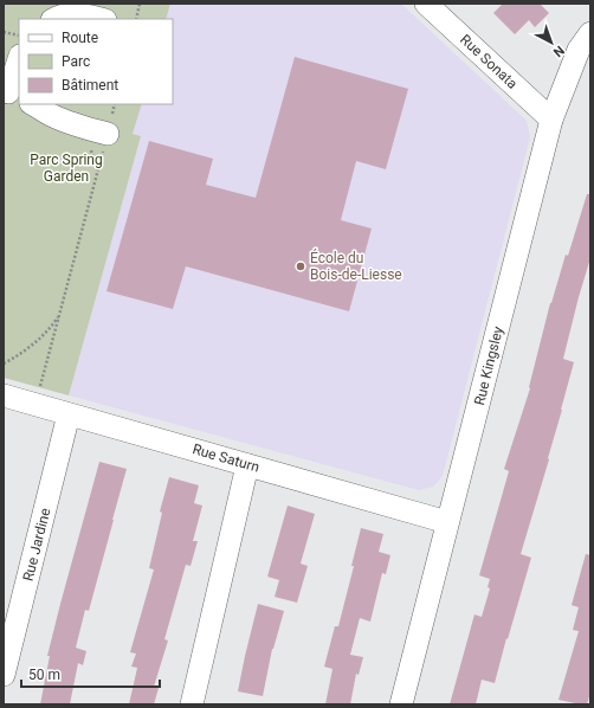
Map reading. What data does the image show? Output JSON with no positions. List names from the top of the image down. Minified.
{"streets":{"street":["Rue Sonata","Rue Kingsley","Rue Saturn","Rue Jardine"]},"crossings":[["Rue Sonata","Rue Kingsley"],["Rue Kingsley","Rue Saturn"],["Rue Saturn","Rue Jardine"]],"parks":["Parc Spring Garden"],"places":["École du Bois-de-Liesse"],"legend":["Route","Parc","Bâtiment"],"scale_bar":"50 m","north":"bottom right"}
